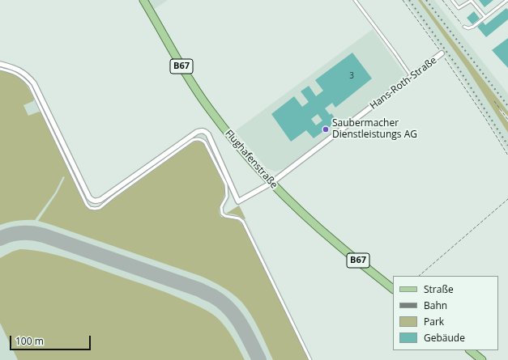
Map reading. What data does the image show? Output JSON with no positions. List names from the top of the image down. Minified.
{"streets":{"main road":["B67","Flughafenstraße"],"street":["Hans-Roth-Straße"]},"crossings":[["Hans-Roth-Straße","Flughafenstraße"]],"places":["Saubermacher Dienstleistungs AG"],"house_numbers":["3"],"legend":["Straße","Bahn","Park","Gebäude"],"scale_bar":"100 m"}
